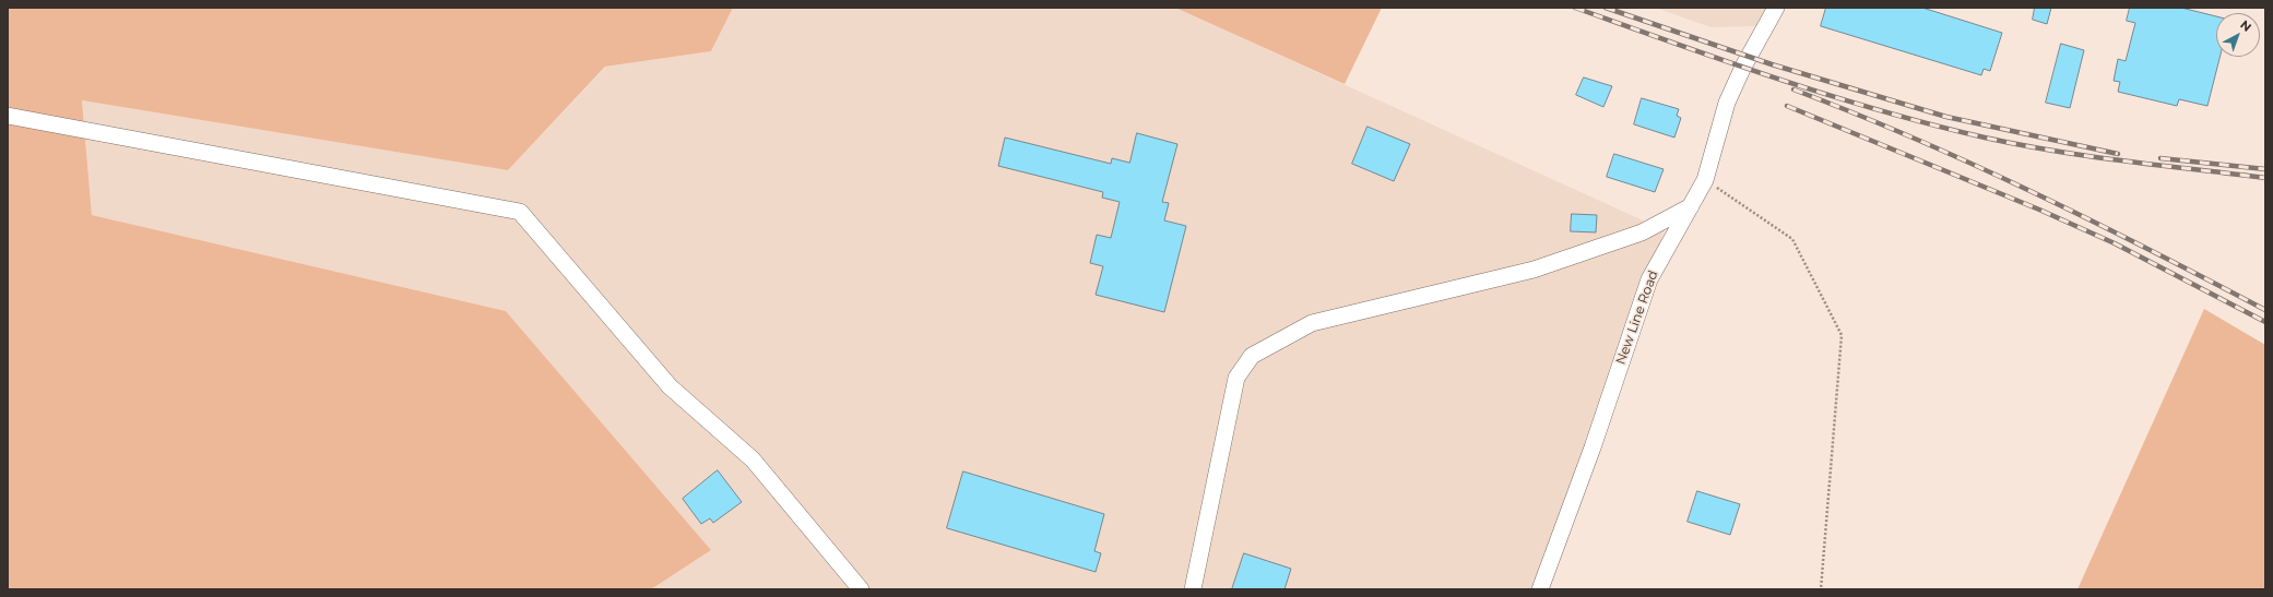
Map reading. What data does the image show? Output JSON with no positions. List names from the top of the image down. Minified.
{"streets":{"street":["New Line Road"]},"north":"top right"}
